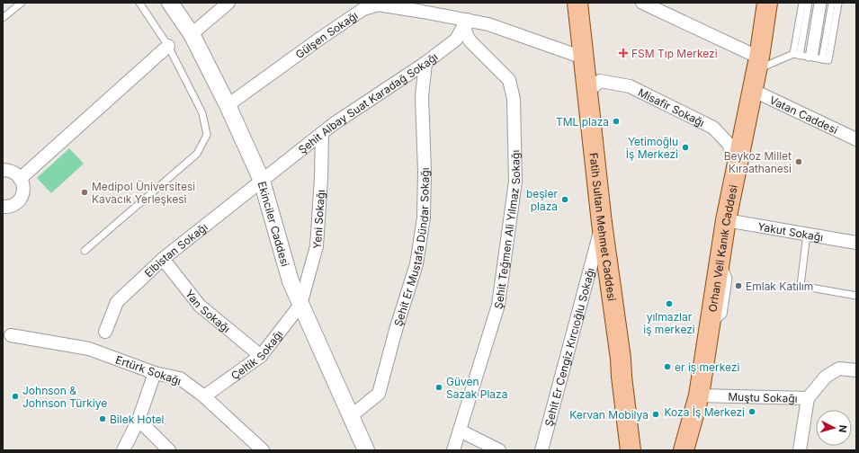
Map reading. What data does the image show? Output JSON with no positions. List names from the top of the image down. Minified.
{"streets":{"main road":["Fatih Sultan Mehmet Caddesi","Orhan Veli Kanık Caddesi"],"street":["Gülşen Sokağı","Şehit Albay Suat Karadağ Sokağı","Misafir Sokağı","Vatan Caddesi","Yeni Sokağı","Ekinciler Caddesi","Şehit Teğmen Ali Yılmaz Sokağı","Yakut Sokağı","Şehit Er Mustafa Dündar Sokağı","Elbistan Sokağı","Yan Sokağı","Şehit Er Cengiz Kırcıoğlu Sokağı","Çeltik Sokaḡı","Ertürk Sokağı","Muştu Sokağı"]},"crossings":[["Gülşen Sokağı","Şehit Albay Suat Karadağ Sokağı"],["Gülşen Sokağı","Ekinciler Caddesi"],["Gülşen Sokağı","Fatih Sultan Mehmet Caddesi"],["Gülşen Sokağı","Şehit Teğmen Ali Yılmaz Sokağı"],["Şehit Albay Suat Karadağ Sokağı","Yeni Sokağı"],["Şehit Albay Suat Karadağ Sokağı","Ekinciler Caddesi"],["Şehit Albay Suat Karadağ Sokağı","Şehit Teğmen Ali Yılmaz Sokağı"],["Şehit Albay Suat Karadağ Sokağı","Şehit Er Mustafa Dündar Sokağı"],["Şehit Albay Suat Karadağ Sokağı","Elbistan Sokağı"],["Misafir Sokağı","Fatih Sultan Mehmet Caddesi"],["Misafir Sokağı","Orhan Veli Kanık Caddesi"],["Vatan Caddesi","Orhan Veli Kanık Caddesi"],["Yeni Sokağı","Ekinciler Caddesi"],["Yeni Sokağı","Çeltik Sokaḡı"],["Ekinciler Caddesi","Şehit Er Mustafa Dündar Sokağı"],["Ekinciler Caddesi","Elbistan Sokağı"],["Ekinciler Caddesi","Çeltik Sokaḡı"],["Fatih Sultan Mehmet Caddesi","Şehit Er Cengiz Kırcıoğlu Sokağı"],["Yakut Sokağı","Orhan Veli Kanık Caddesi"],["Orhan Veli Kanık Caddesi","Muştu Sokağı"],["Elbistan Sokağı","Yan Sokağı"],["Yan Sokağı","Çeltik Sokaḡı"],["Çeltik Sokaḡı","Ertürk Sokağı"]],"places":{"health":["FSM Tıp Merkezi"],"other":["TML plaza","Yetimoğlu İş Merkezi","Beykoz Millet Kıraathanesi","Medipol Üniversitesi Kavacık Yerleşkesi","beşler plaza","Emlak Katılım","yılmazlar iş merkezi","er iş merkezi","Güven Sazak Plaza","Johnson & Johnson Türkiye","Koza İş Merkezi","Kervan Mobilya","Bilek Hotel"]},"north":"right"}
